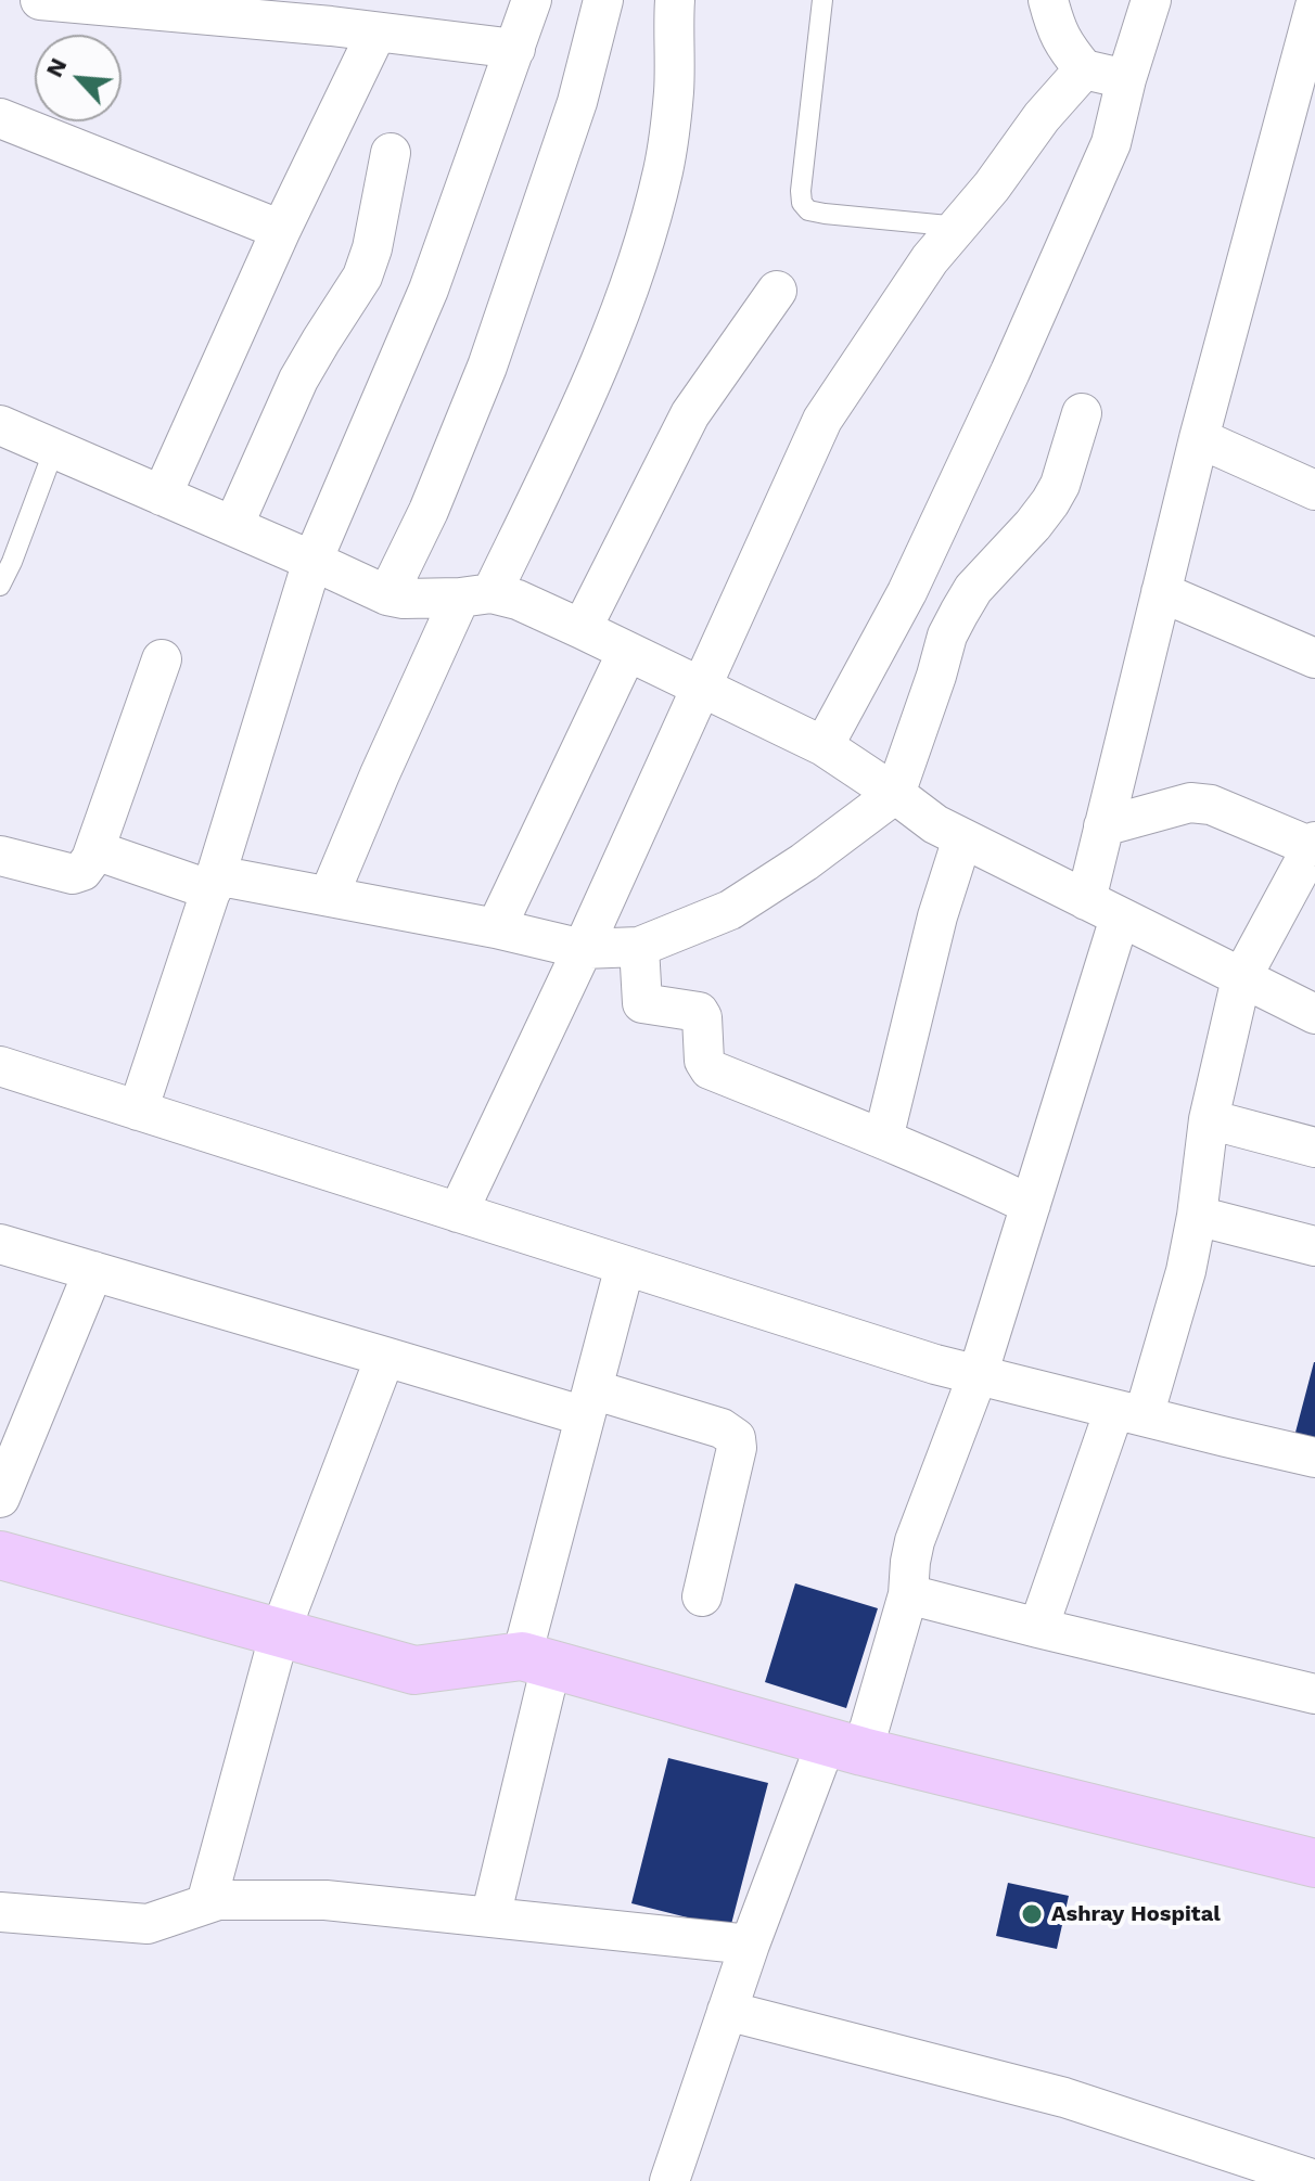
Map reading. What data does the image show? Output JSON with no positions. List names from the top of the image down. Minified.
{"places":["Ashray Hospital"],"north":"top left"}
